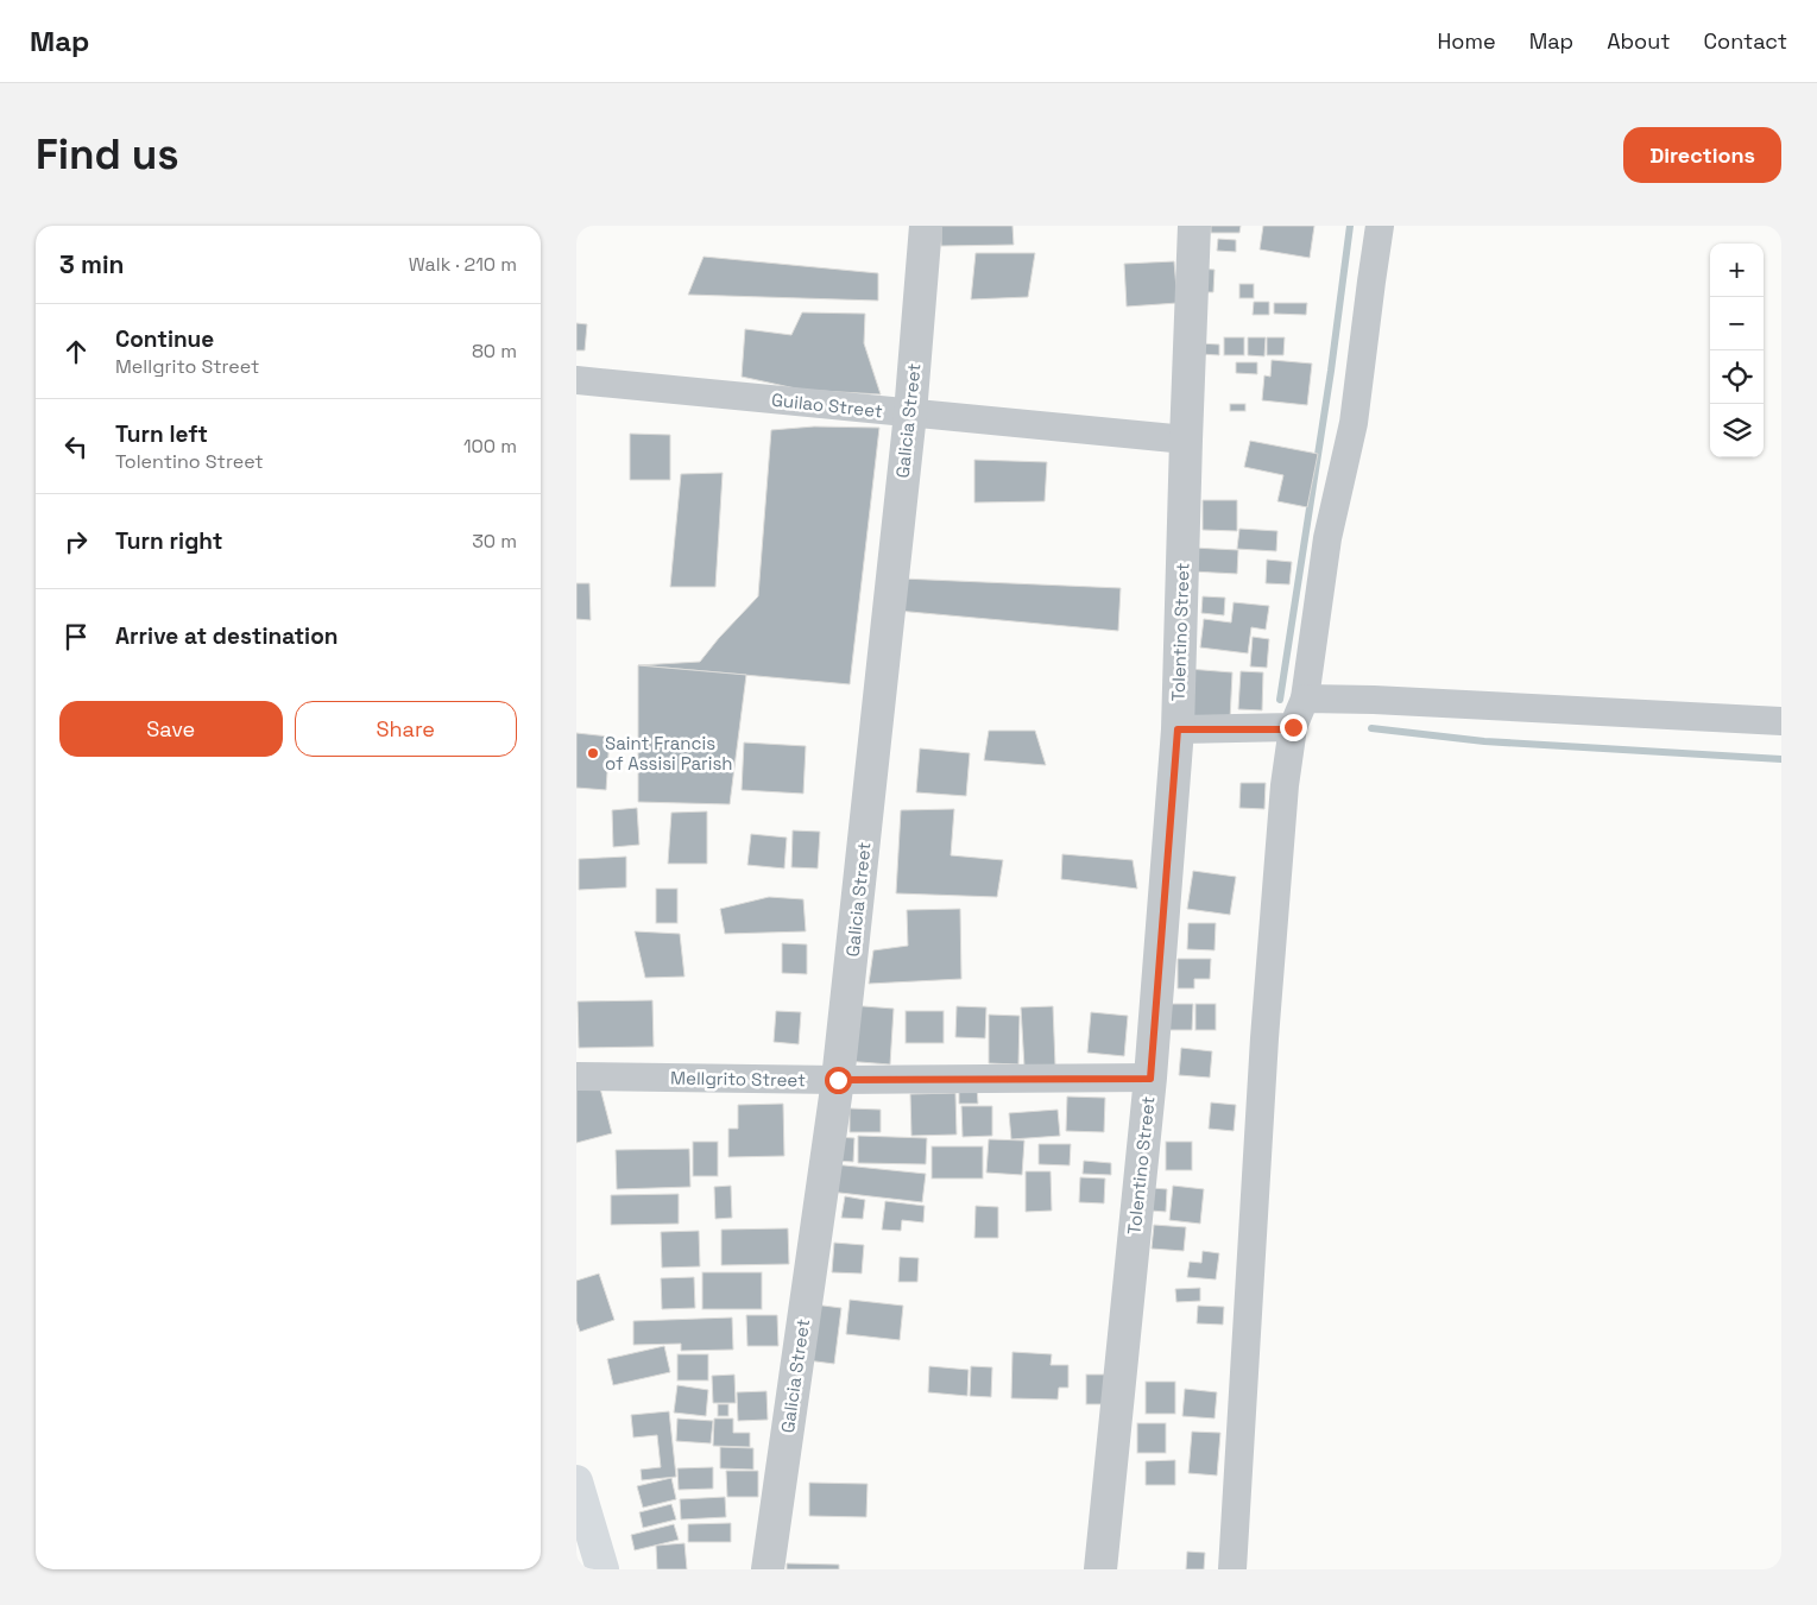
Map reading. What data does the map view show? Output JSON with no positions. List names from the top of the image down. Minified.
{"streets":{"street":["Guilao Street","Galicia Street","Tolentino Street","Mellgrito Street"]},"crossings":[["Guilao Street","Galicia Street"],["Guilao Street","Tolentino Street"],["Galicia Street","Mellgrito Street"],["Tolentino Street","Mellgrito Street"]],"places":["Saint Francis of Assisi Parish"],"page":{"header":"Map","nav":["Home","Map","About","Contact"],"buttons":["Directions",["Save","Share"]],"title":"Find us","heading":["3 min","Walk · 210 m"],"map_buttons":["+","−"],"list":[["Continue","Mellgrito Street","80 m"],["Turn left","Tolentino Street","100 m"],["Turn right","30 m"],"Arrive at destination"]}}
